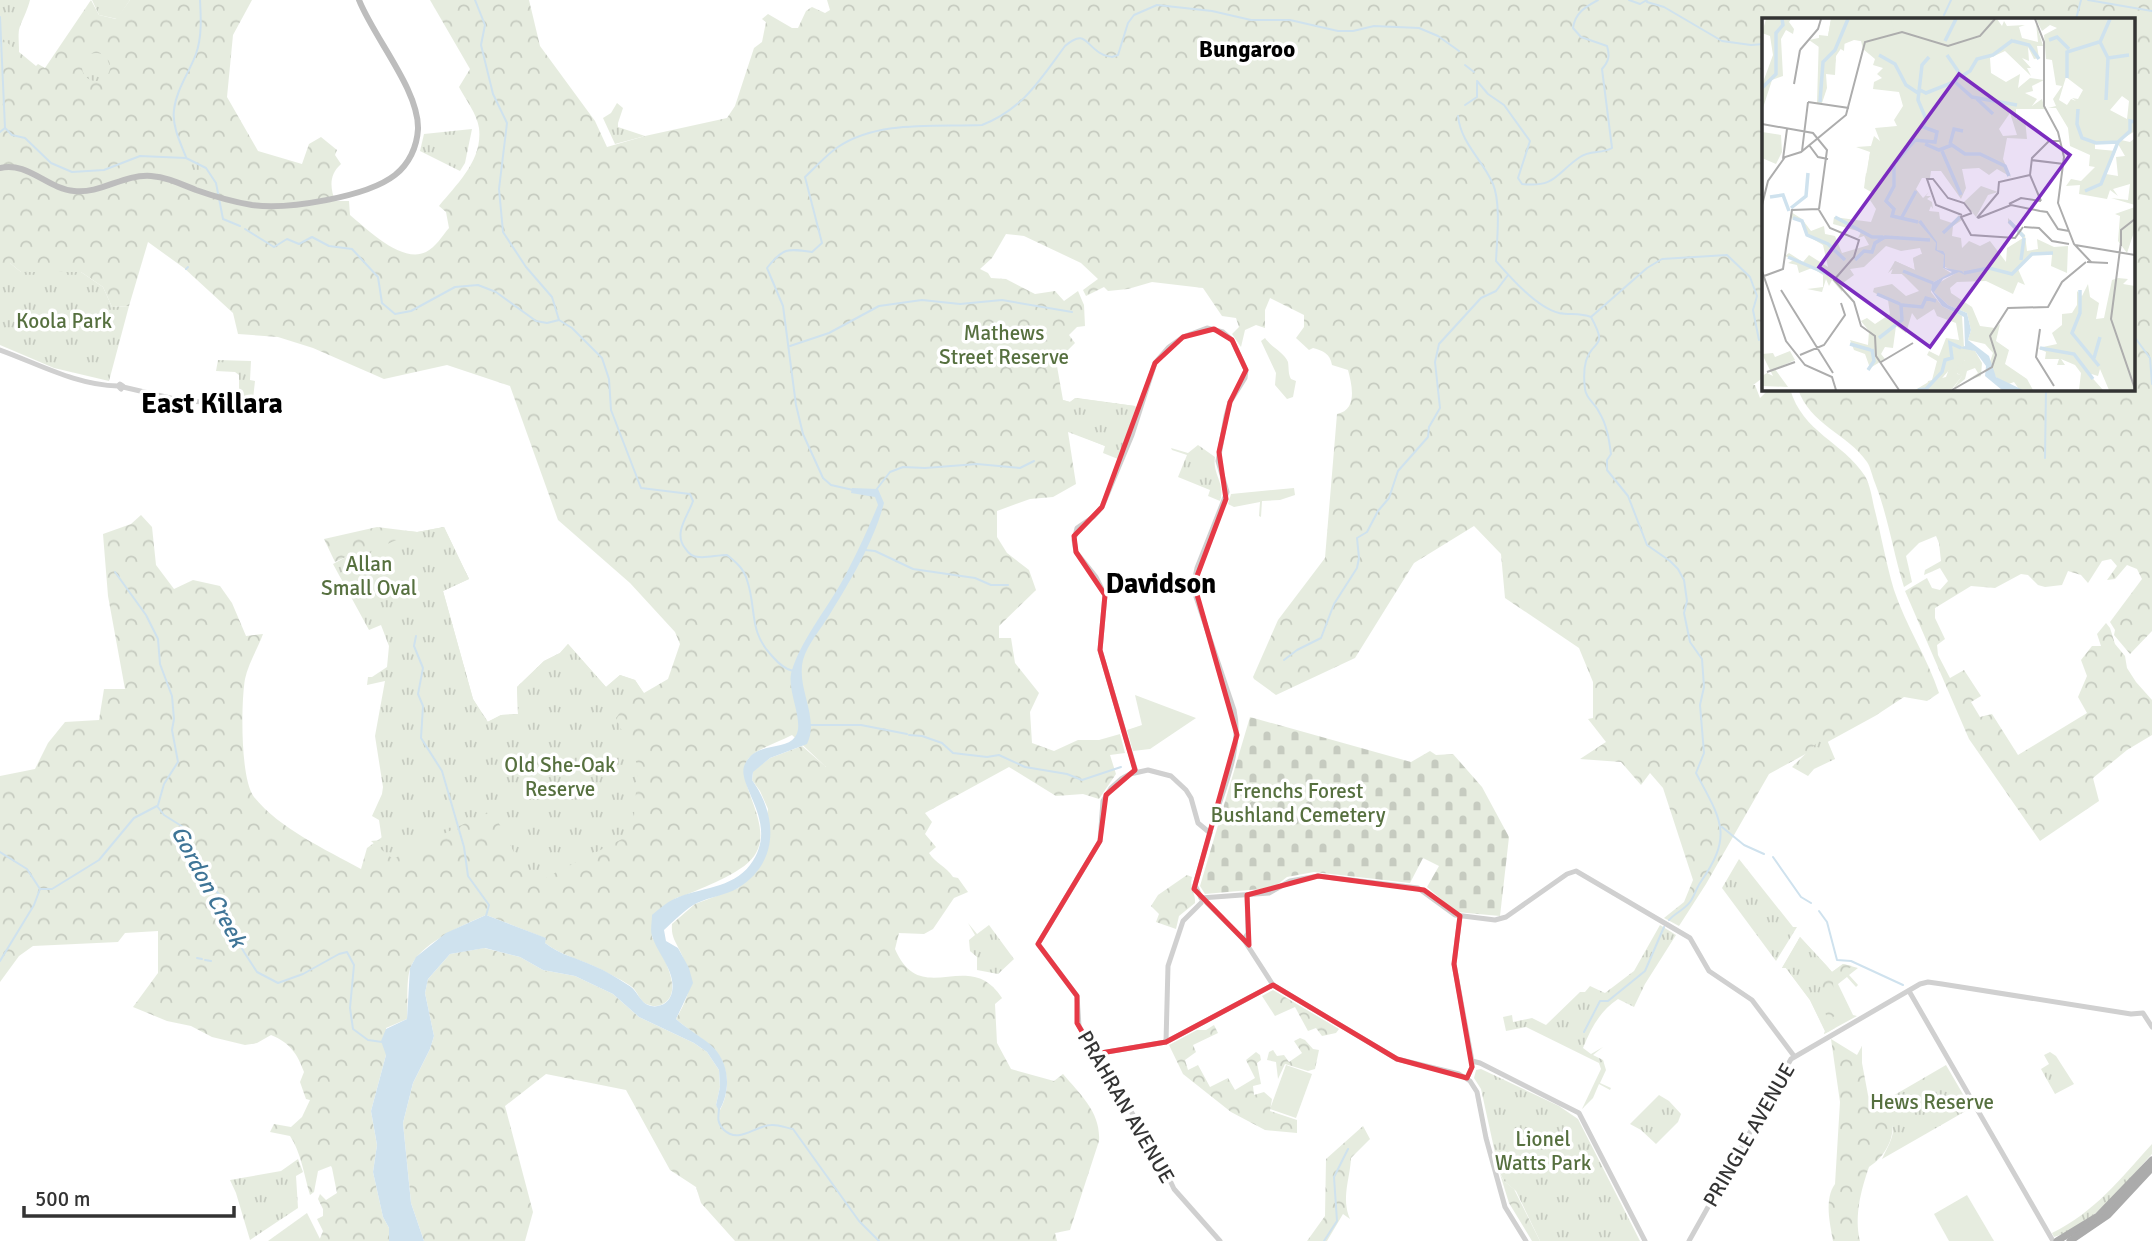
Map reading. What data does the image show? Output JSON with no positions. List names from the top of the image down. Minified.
{"streets":{"street":["PRAHRAN AVENUE","PRINGLE AVENUE"]},"districts":["Bungaroo","East Killara","Davidson"],"water":["Gordon Creek"],"parks":["Koola Park","Mathews Street Reserve","Allan Small Oval","Old She-Oak Reserve","Frenchs Forest Bushland Cemetery","Hews Reserve","Lionel Watts Park"],"scale_bar":"500 m"}
